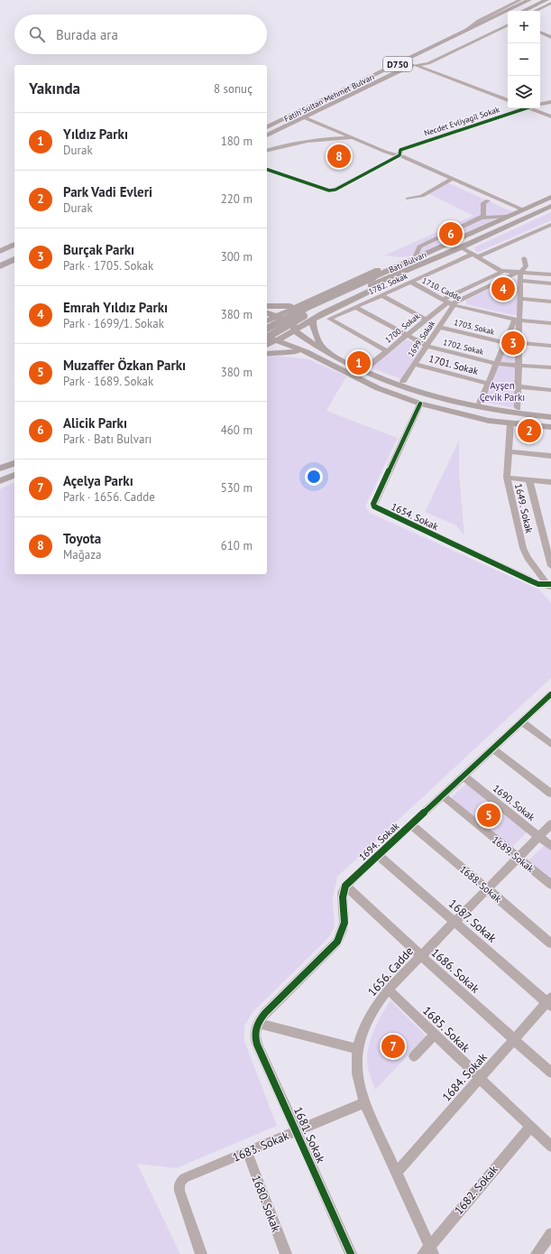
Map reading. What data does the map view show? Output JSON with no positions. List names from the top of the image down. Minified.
{"streets":{"highway":["D750","Fatih Sultan Mehmet Bulvarı"],"main road":["Batı Bulvarı"],"street":["Necdet Evliyagil Sokak","1782. Sokak","1710. Cadde","1703. Sokak","1700. Sokak","1699. Sokak","1702. Sokak","1701. Sokak","1649. Sokak","1654. Sokak","1690. Sokak","1694. Sokak","1689. Sokak","1688. Sokak","1687. Sokak","1686. Sokak","1656. Cadde","1685. Sokak","1684. Sokak","1681. Sokak","1683. Sokak","1682. Sokak","1680. Sokak"]},"crossings":[["1782. Sokak","1710. Cadde"],["1782. Sokak","1700. Sokak"],["1782. Sokak","1702. Sokak"],["1710. Cadde","1700. Sokak"],["1710. Cadde","1699. Sokak"],["1703. Sokak","1699. Sokak"],["1700. Sokak","1699. Sokak"],["1700. Sokak","1702. Sokak"],["1699. Sokak","1702. Sokak"],["1699. Sokak","1701. Sokak"],["1649. Sokak","1654. Sokak"],["1690. Sokak","1694. Sokak"],["1690. Sokak","1656. Cadde"],["1694. Sokak","1689. Sokak"],["1694. Sokak","1688. Sokak"],["1694. Sokak","1687. Sokak"],["1694. Sokak","1686. Sokak"],["1689. Sokak","1656. Cadde"],["1688. Sokak","1656. Cadde"],["1687. Sokak","1656. Cadde"],["1687. Sokak","1684. Sokak"],["1686. Sokak","1656. Cadde"],["1686. Sokak","1684. Sokak"],["1656. Cadde","1685. Sokak"],["1656. Cadde","1684. Sokak"],["1656. Cadde","1683. Sokak"],["1656. Cadde","1682. Sokak"],["1685. Sokak","1684. Sokak"],["1685. Sokak","1682. Sokak"],["1681. Sokak","1683. Sokak"],["1683. Sokak","1680. Sokak"]],"parks":["Ayşen Çevik Parkı"],"page":{"map_buttons":["+","−"],"search":"Burada ara","heading":["Yakında","8 sonuç"],"list":[{"mark":"1","name":"Yıldız Parkı","note":"Durak","value":"180 m"},{"mark":"2","name":"Park Vadi Evleri","note":"Durak","value":"220 m"},{"mark":"3","name":"Burçak Parkı","note":"Park · 1705. Sokak","value":"300 m"},{"mark":"4","name":"Emrah Yıldız Parkı","note":"Park · 1699/1. Sokak","value":"380 m"},{"mark":"5","name":"Muzaffer Özkan Parkı","note":"Park · 1689. Sokak","value":"380 m"},{"mark":"6","name":"Alicik Parkı","note":"Park · Batı Bulvarı","value":"460 m"},{"mark":"7","name":"Açelya Parkı","note":"Park · 1656. Cadde","value":"530 m"},{"mark":"8","name":"Toyota","note":"Mağaza","value":"610 m"}],"pins":["8","6","4","3","1","2","5","7"]}}
